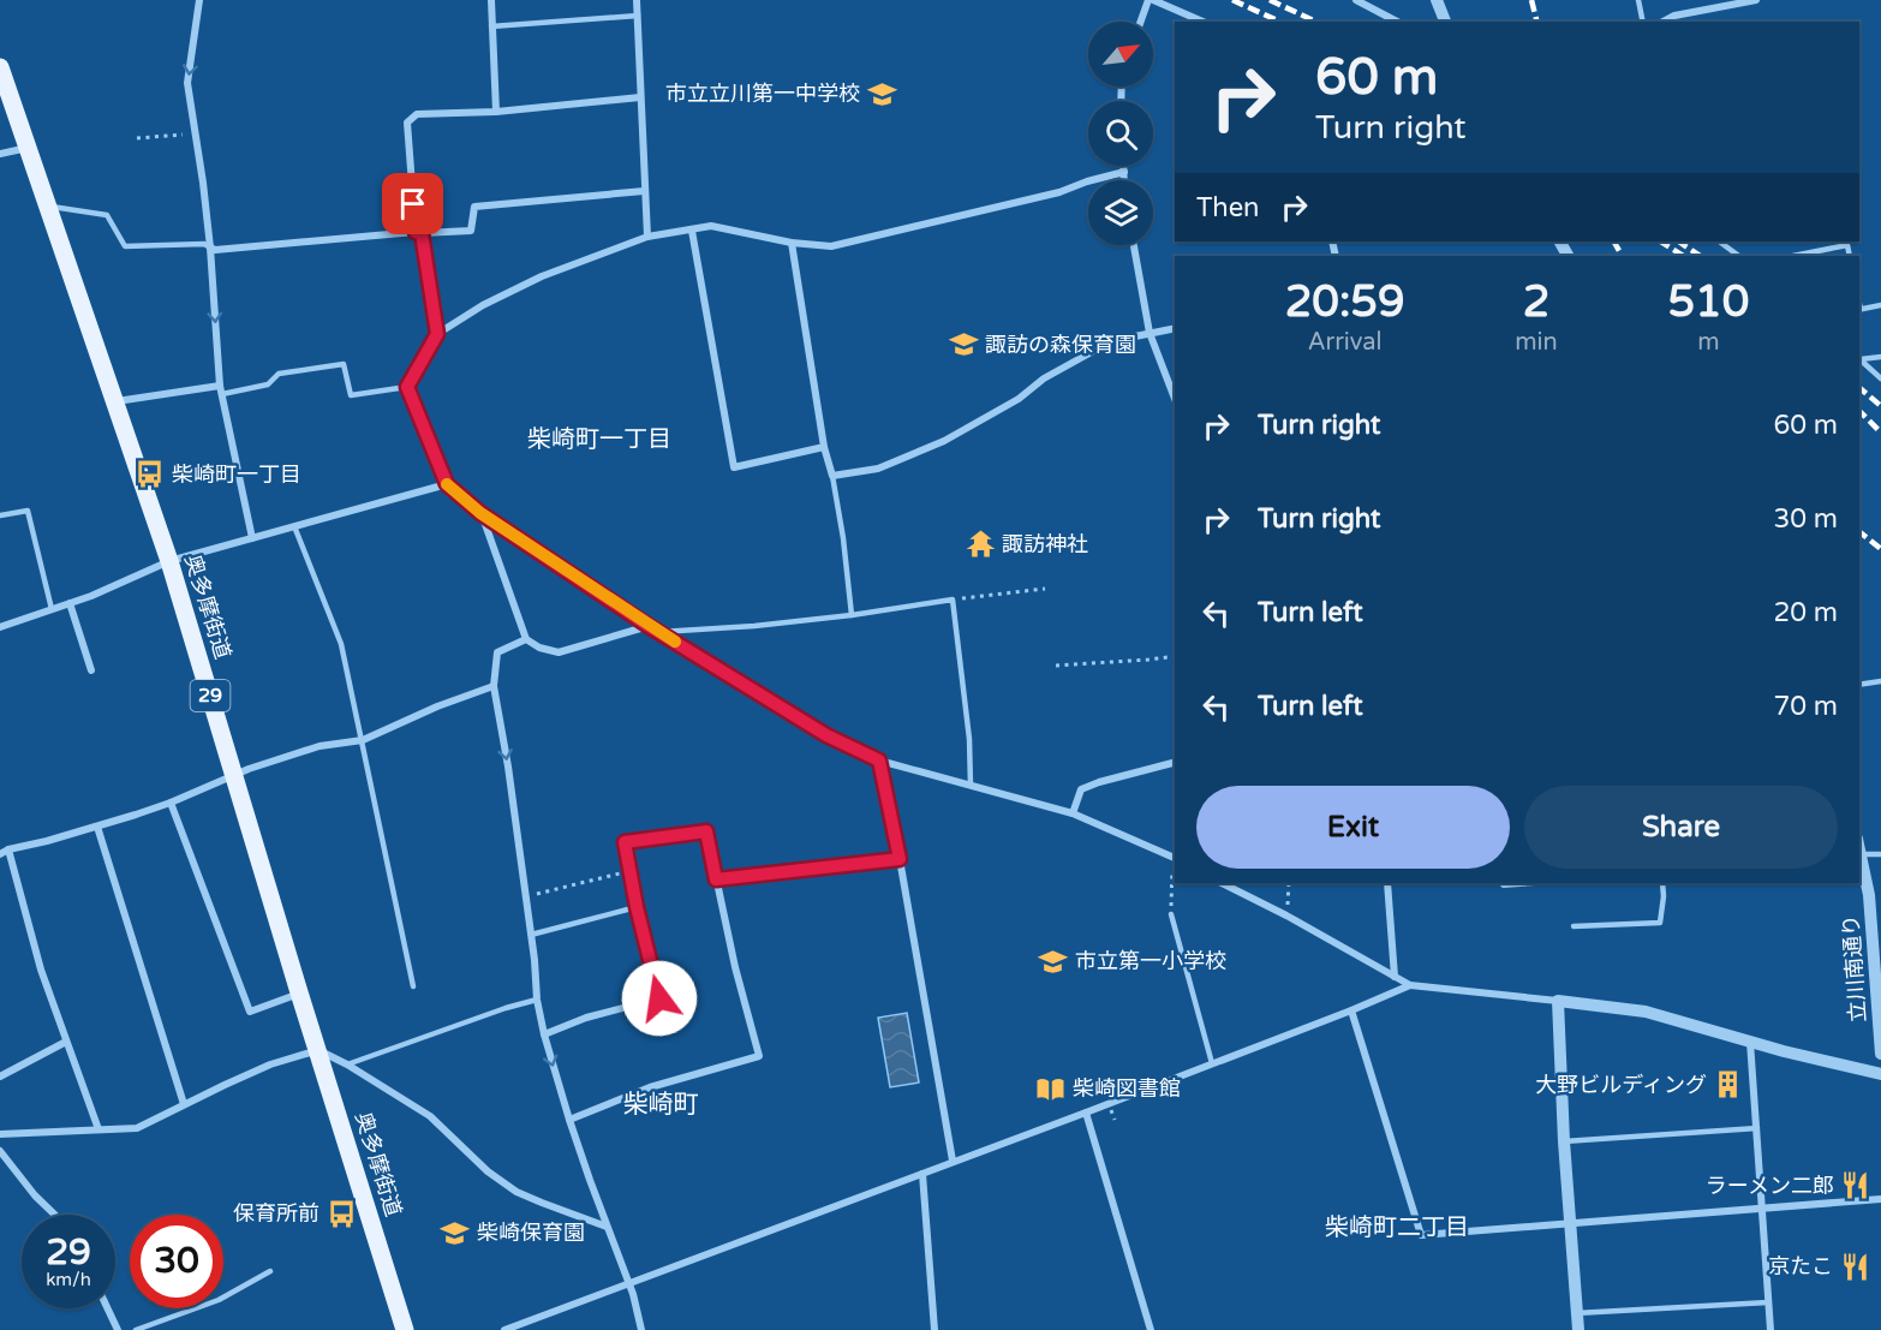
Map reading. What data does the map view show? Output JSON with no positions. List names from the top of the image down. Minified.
{"streets":{"main road":["奥多摩街道","29"],"street":["立川南通り"]},"districts":["柴崎町一丁目","柴崎町","柴崎町二丁目"],"places":{"school or university":["市立立川第一中学校","諏訪の森保育園","市立第一小学校","柴崎保育園"],"bus stop":["柴崎町一丁目","保育所前"],"temple":["諏訪神社"],"building":["大野ビルディング"],"library":["柴崎図書館"],"restaurant":["ラーメン二郎","京たこ"]},"north":"top right","page":{"turn":["60 m","Turn right"],"then":"Then","eta":["20:59","Arrival","2","min","510","m"],"list":[{"name":"Turn right","value":"60 m"},{"name":"Turn right","value":"30 m"},{"name":"Turn left","value":"20 m"},{"name":"Turn left","value":"70 m"}],"buttons":["Exit","Share"],"speed":"29 km/h","limit":"30"}}
